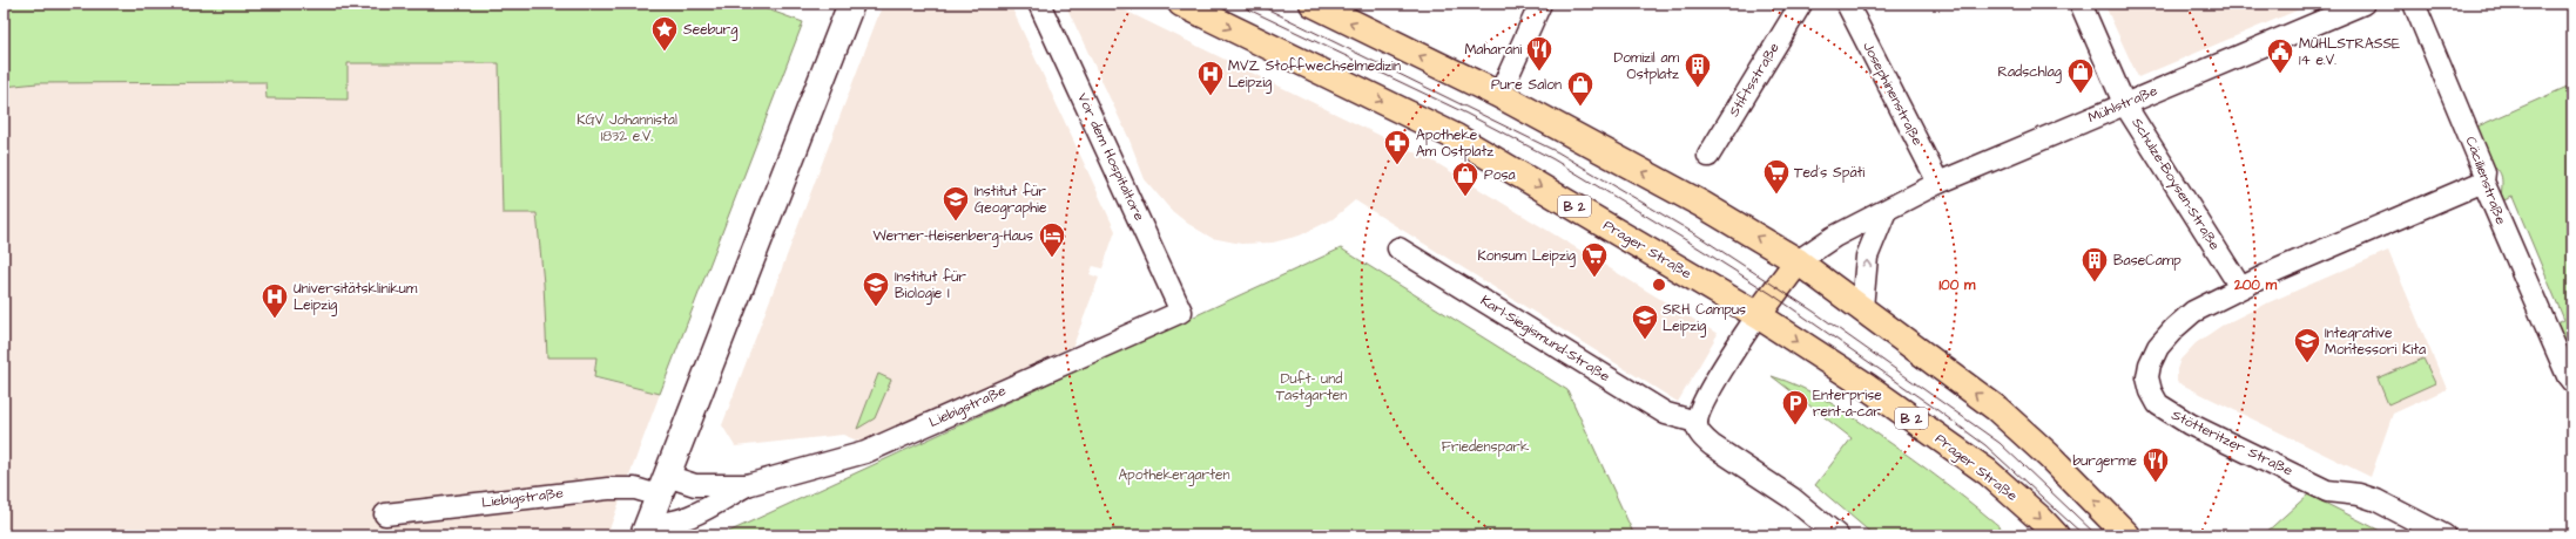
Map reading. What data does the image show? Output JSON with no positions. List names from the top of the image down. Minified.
{"streets":{"main road":["B 2","Prager Straße"],"street":["Stiftsstraße","Josephinenstraße","Mühlstraße","Vor dem Hospitaltore","Cäcilienstraße","Schulze-Boysen-Straße","Karl-Siegismund-Straße","Liebigstraße","Stötteritzer Straße"]},"crossings":[["Josephinenstraße","Mühlstraße"],["Mühlstraße","Schulze-Boysen-Straße"],["Vor dem Hospitaltore","Liebigstraße"],["Cäcilienstraße","Stötteritzer Straße"],["Schulze-Boysen-Straße","Stötteritzer Straße"]],"parks":["KGV Johannistal 1832 e.V.","Duft- und Tastgarten","Friedenspark","Apothekergarten"],"places":{"place":["Seeburg"],"restaurant":["Maharani","burgerme"],"public building":["MÜHLSTRASSE 14 e.V."],"building":["Domizil am Ostplatz","BaseCamp"],"shop":["Radschlag","Pure Salon","Posa"],"hospital":["MVZ Stoffwechselmedizin Leipzig","Universitätsklinikum Leipzig"],"pharmacy":["Apotheke Am Ostplatz"],"supermarket":["Ted´s Späti","Konsum Leipzig"],"school or university":["Institut für Geographie","Institut für Biologie I","SRH Campus Leipzig","Integrative Montessori Kita"],"hotel":["Werner-Heisenberg-Haus"],"parking":["Enterprise rent-a-car"]},"rings":["100 m","200 m"]}
